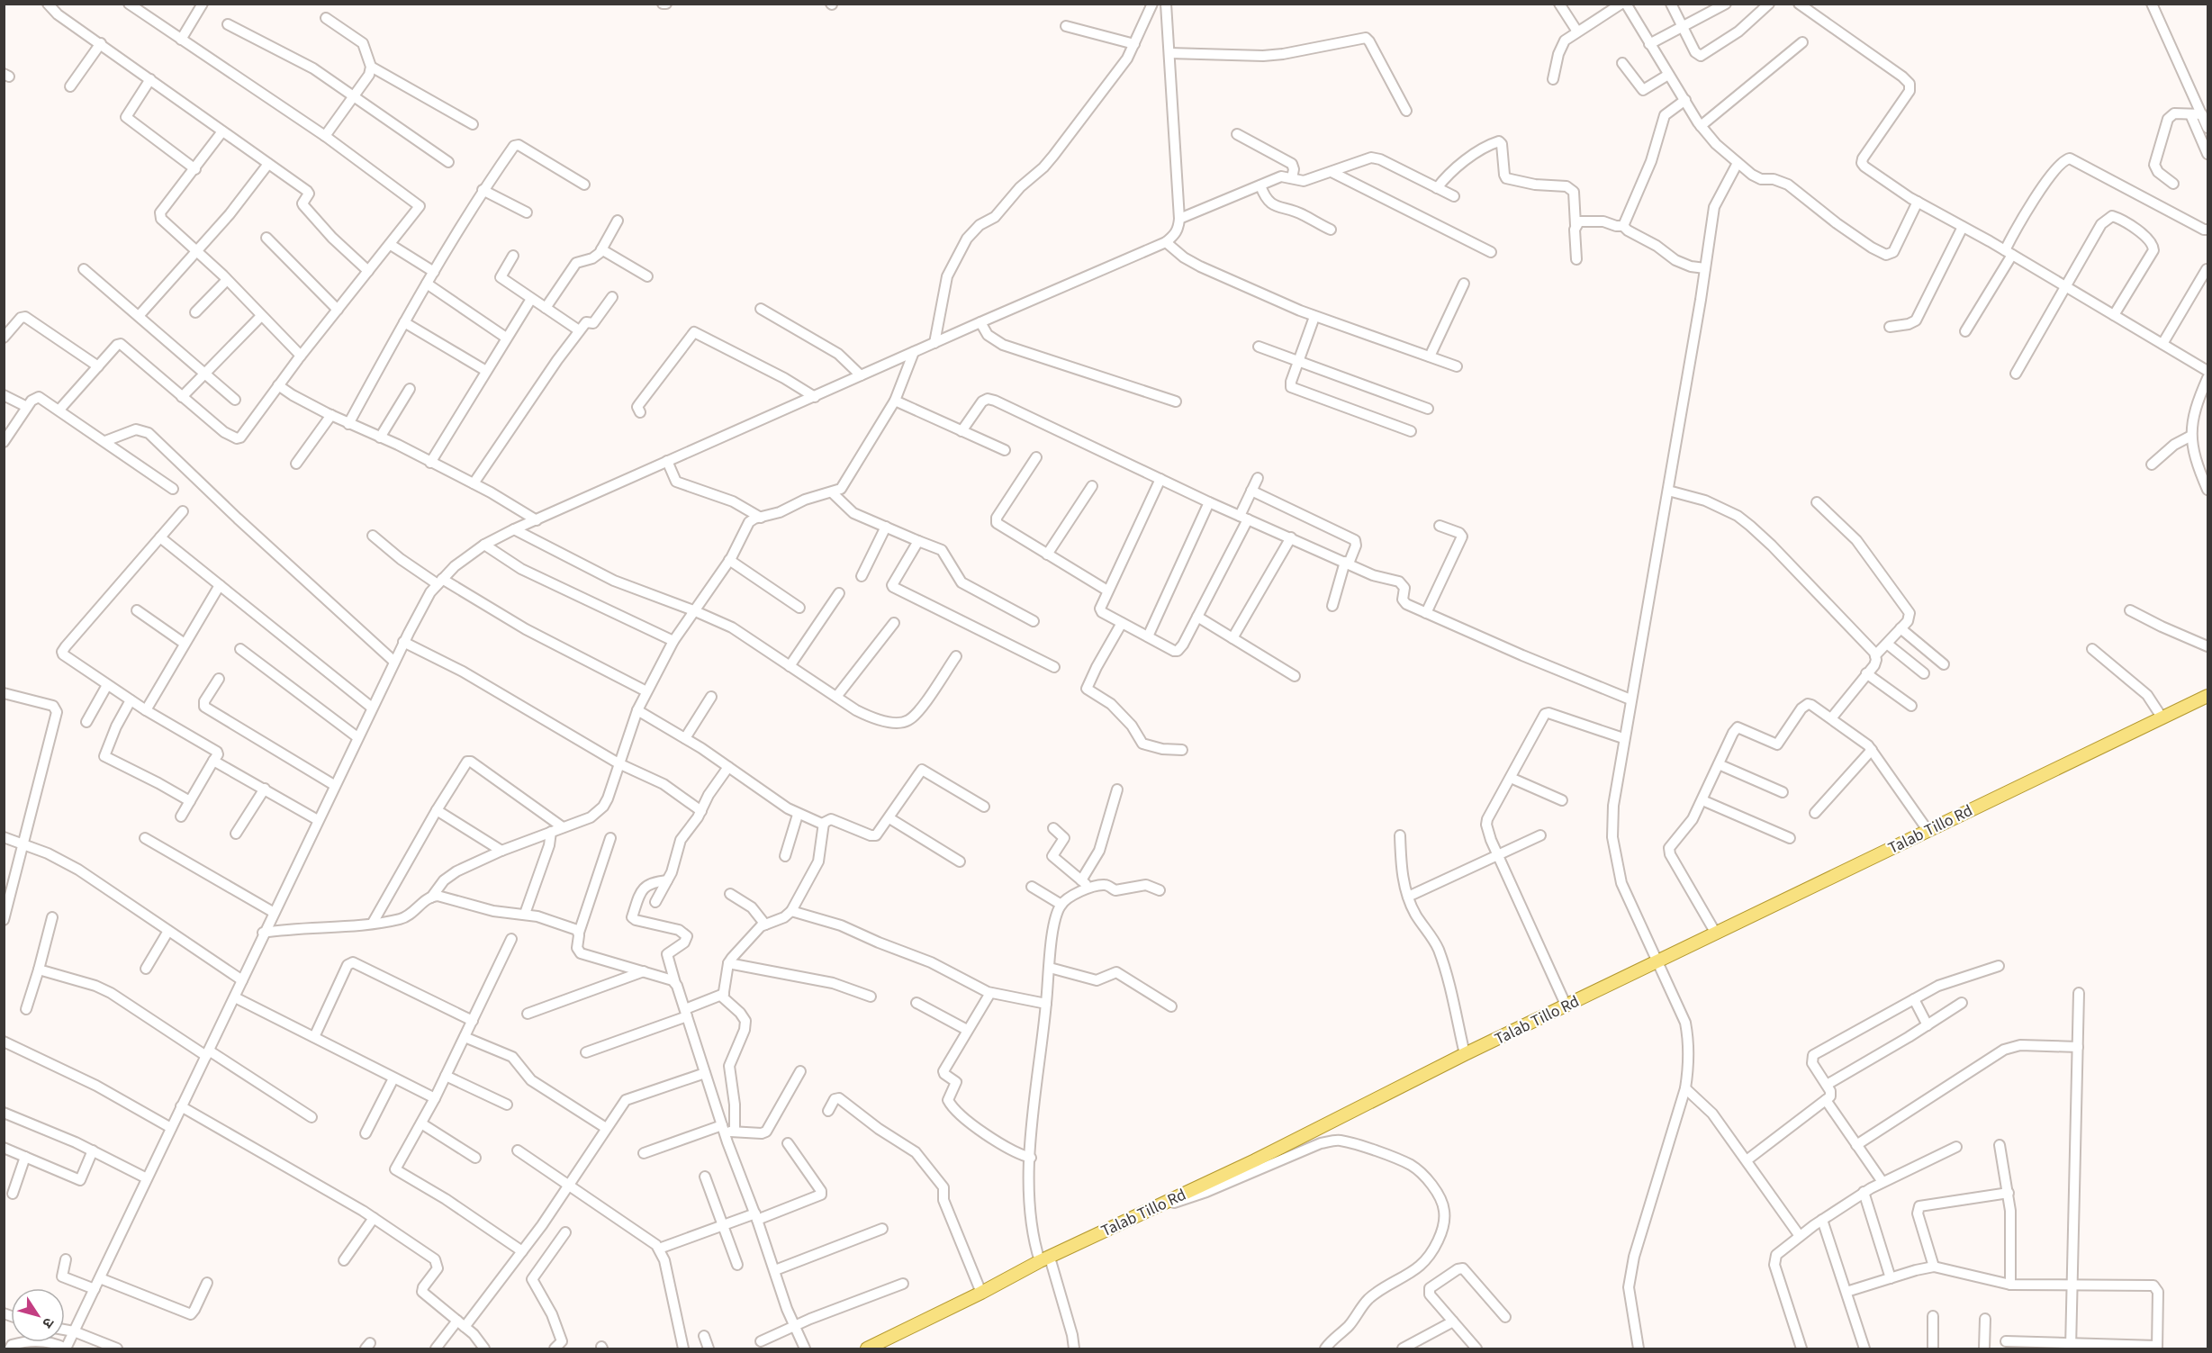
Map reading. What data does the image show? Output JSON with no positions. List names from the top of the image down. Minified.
{"streets":{"main road":["Talab Tillo Rd"]},"north":"bottom right"}
